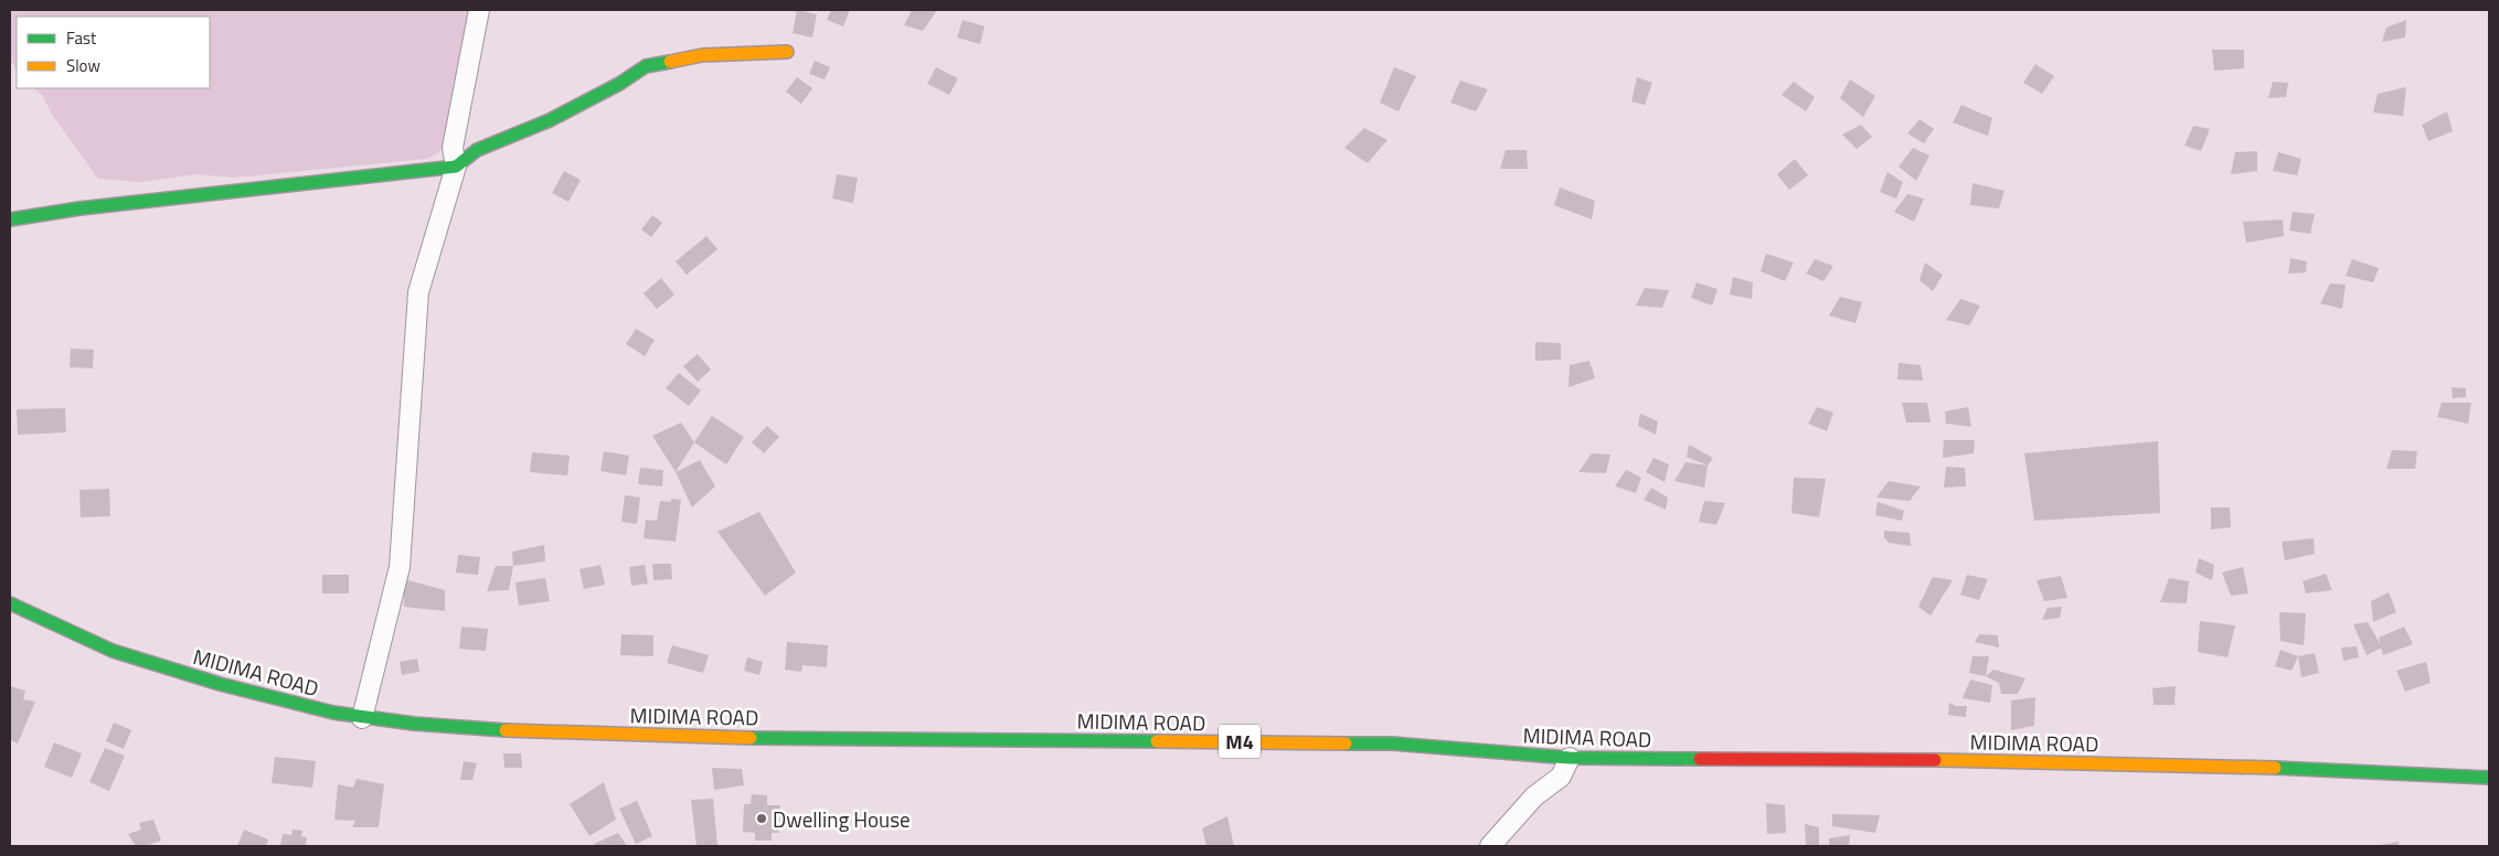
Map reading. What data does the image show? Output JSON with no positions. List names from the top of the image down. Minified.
{"streets":{"main road":["MIDIMA ROAD","M4"]},"places":["Dwelling House"],"legend":["Fast","Slow"]}
